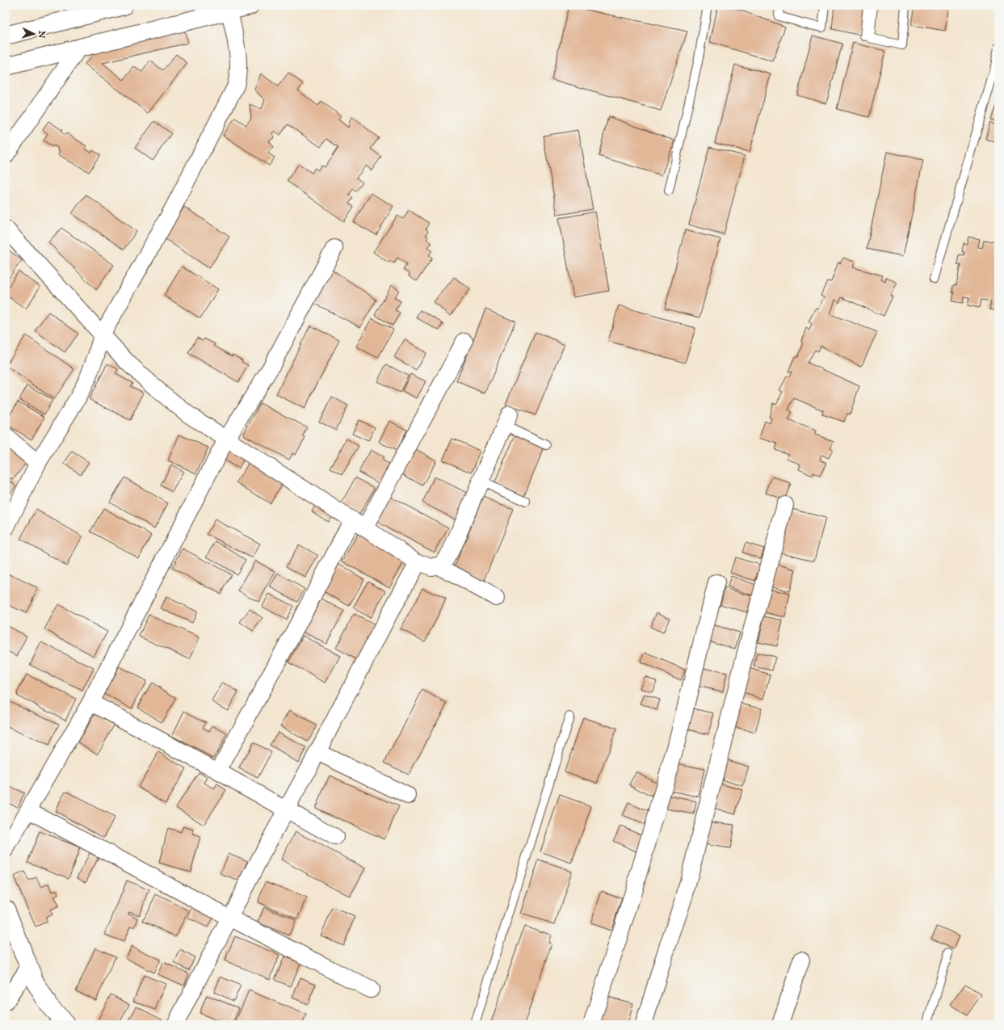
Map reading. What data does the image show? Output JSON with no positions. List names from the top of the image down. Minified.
{"north":"right"}
